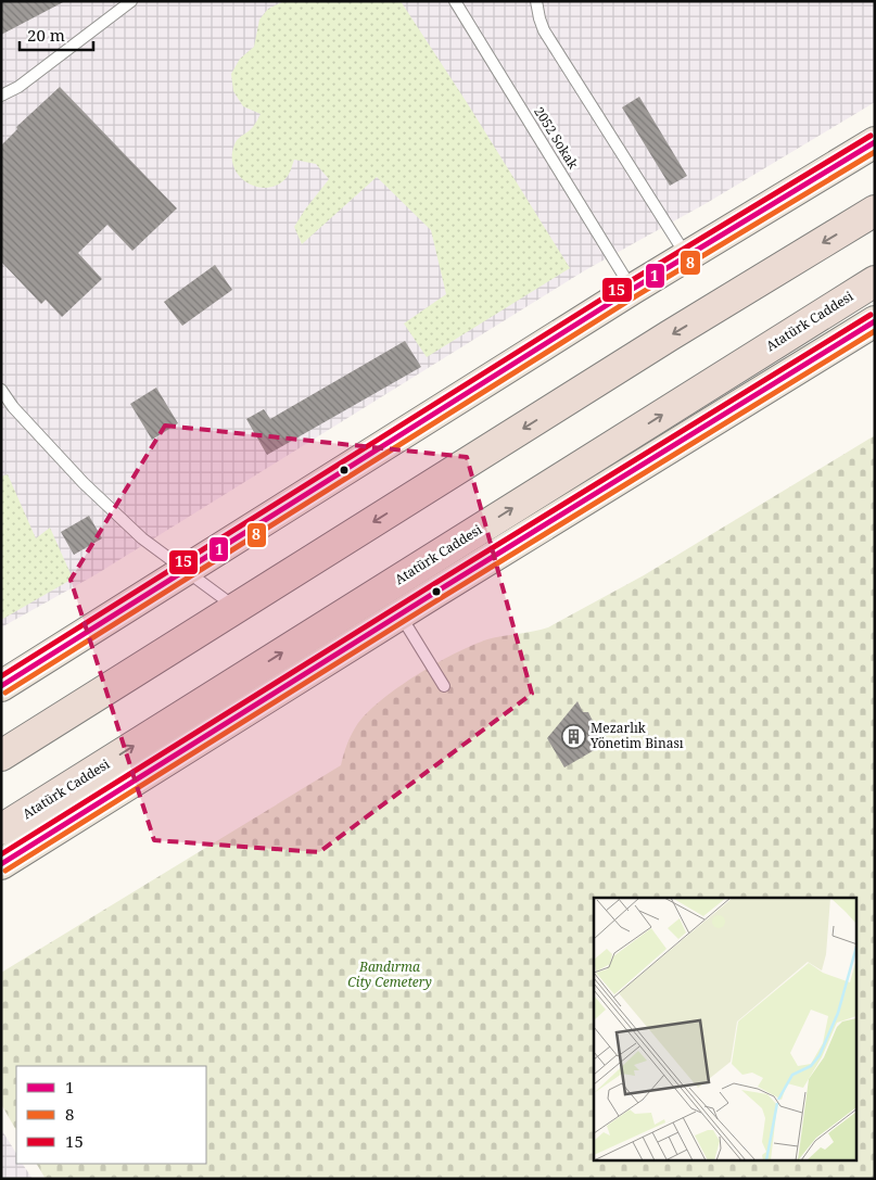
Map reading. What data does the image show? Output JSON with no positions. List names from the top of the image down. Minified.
{"streets":{"highway":["Atatürk Caddesi"],"lane":["2052 Sokak"]},"parks":["Bandırma City Cemetery"],"places":{"building":["Mezarlık Yönetim Binası"]},"lines":["transit line 15","transit line 1","transit line 8"],"legend":["1","8","15"],"scale_bar":"20 m"}
